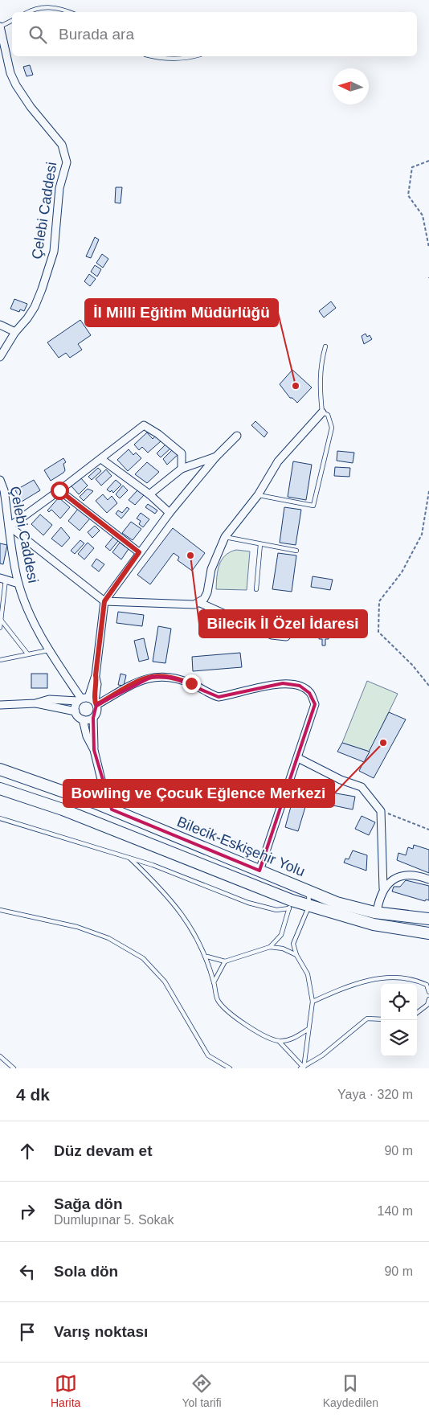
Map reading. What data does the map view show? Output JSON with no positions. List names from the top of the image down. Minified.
{"streets":{"main road":["Bilecik-Eskişehir Yolu"],"street":["Çelebi Caddesi"]},"places":["İl Milli Eğitim Müdürlüğü","Bilecik İl Özel İdaresi","Bowling ve Çocuk Eğlence Merkezi"],"north":"left","page":{"search":"Burada ara","heading":["4 dk","Yaya · 320 m"],"list":[["Düz devam et","90 m"],["Sağa dön","Dumlupınar 5. Sokak","140 m"],["Sola dön","90 m"],"Varış noktası"],"nav":["Harita","Yol tarifi","Kaydedilen"]}}
